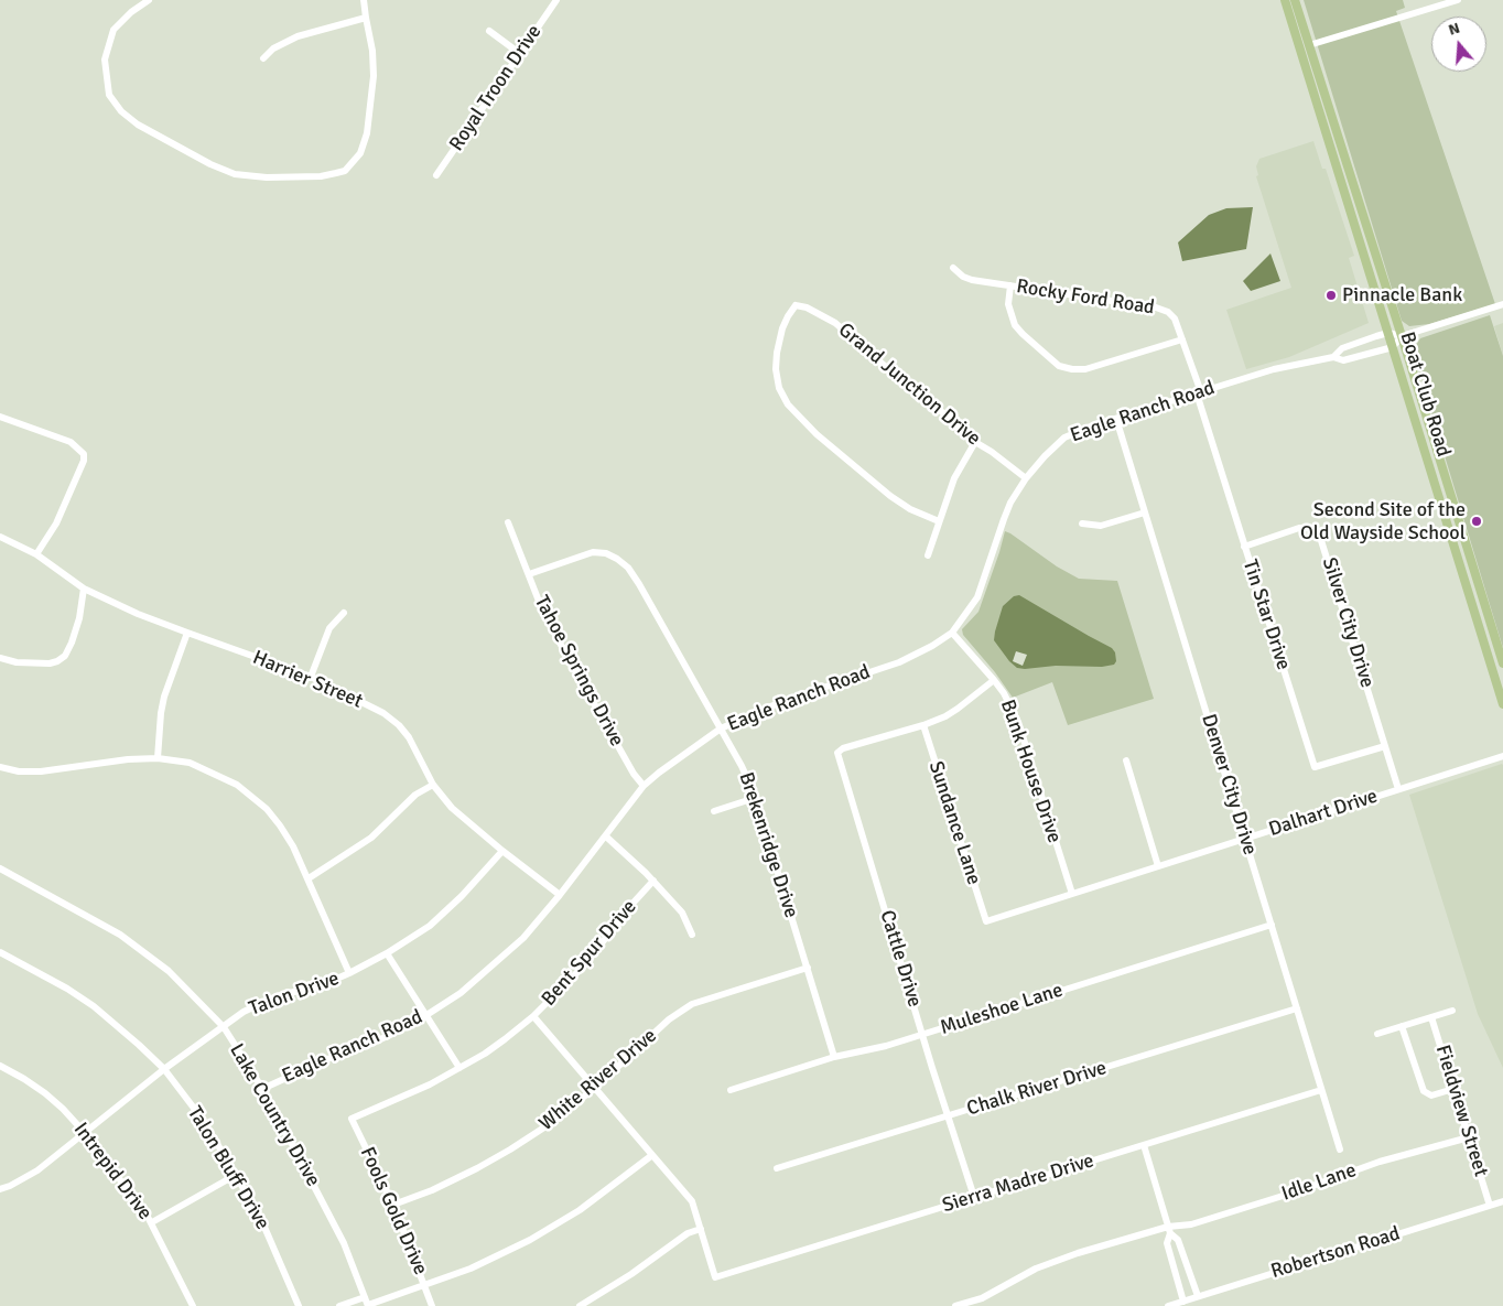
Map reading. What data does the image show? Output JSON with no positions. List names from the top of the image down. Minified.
{"streets":{"main road":["Boat Club Road"],"street":["Royal Troon Drive","Rocky Ford Road","Grand Junction Drive","Eagle Ranch Road","Tin Star Drive","Silver City Drive","Tahoe Springs Drive","Harrier Street","Bunk House Drive","Denver City Drive","Dalhart Drive","Sundance Lane","Brekenridge Drive","Bent Spur Drive","Cattle Drive","Talon Drive","Muleshoe Lane","White River Drive","Chalk River Drive","Fieldview Street","Lake Country Drive","Talon Bluff Drive","Intrepid Drive","Idle Lane","Sierra Madre Drive","Fools Gold Drive","Robertson Road"]},"crossings":[["Rocky Ford Road","Eagle Ranch Road"],["Rocky Ford Road","Tin Star Drive"],["Grand Junction Drive","Eagle Ranch Road"],["Boat Club Road","Eagle Ranch Road"],["Eagle Ranch Road","Tin Star Drive"],["Eagle Ranch Road","Tahoe Springs Drive"],["Eagle Ranch Road","Harrier Street"],["Eagle Ranch Road","Bunk House Drive"],["Eagle Ranch Road","Denver City Drive"],["Eagle Ranch Road","Brekenridge Drive"],["Eagle Ranch Road","Lake Country Drive"],["Tin Star Drive","Silver City Drive"],["Silver City Drive","Dalhart Drive"],["Tahoe Springs Drive","Brekenridge Drive"],["Harrier Street","Talon Drive"],["Bunk House Drive","Dalhart Drive"],["Denver City Drive","Dalhart Drive"],["Denver City Drive","Muleshoe Lane"],["Denver City Drive","Chalk River Drive"],["Denver City Drive","Sierra Madre Drive"],["Dalhart Drive","Sundance Lane"],["Sundance Lane","Cattle Drive"],["Brekenridge Drive","Muleshoe Lane"],["Brekenridge Drive","White River Drive"],["Bent Spur Drive","Fools Gold Drive"],["Cattle Drive","Muleshoe Lane"],["Cattle Drive","Chalk River Drive"],["Cattle Drive","Sierra Madre Drive"],["Talon Drive","Lake Country Drive"],["Talon Drive","Talon Bluff Drive"],["Talon Drive","Intrepid Drive"],["White River Drive","Fools Gold Drive"],["Fieldview Street","Idle Lane"],["Fieldview Street","Robertson Road"]],"places":["Pinnacle Bank","Second Site of the Old Wayside School"],"north":"top"}
